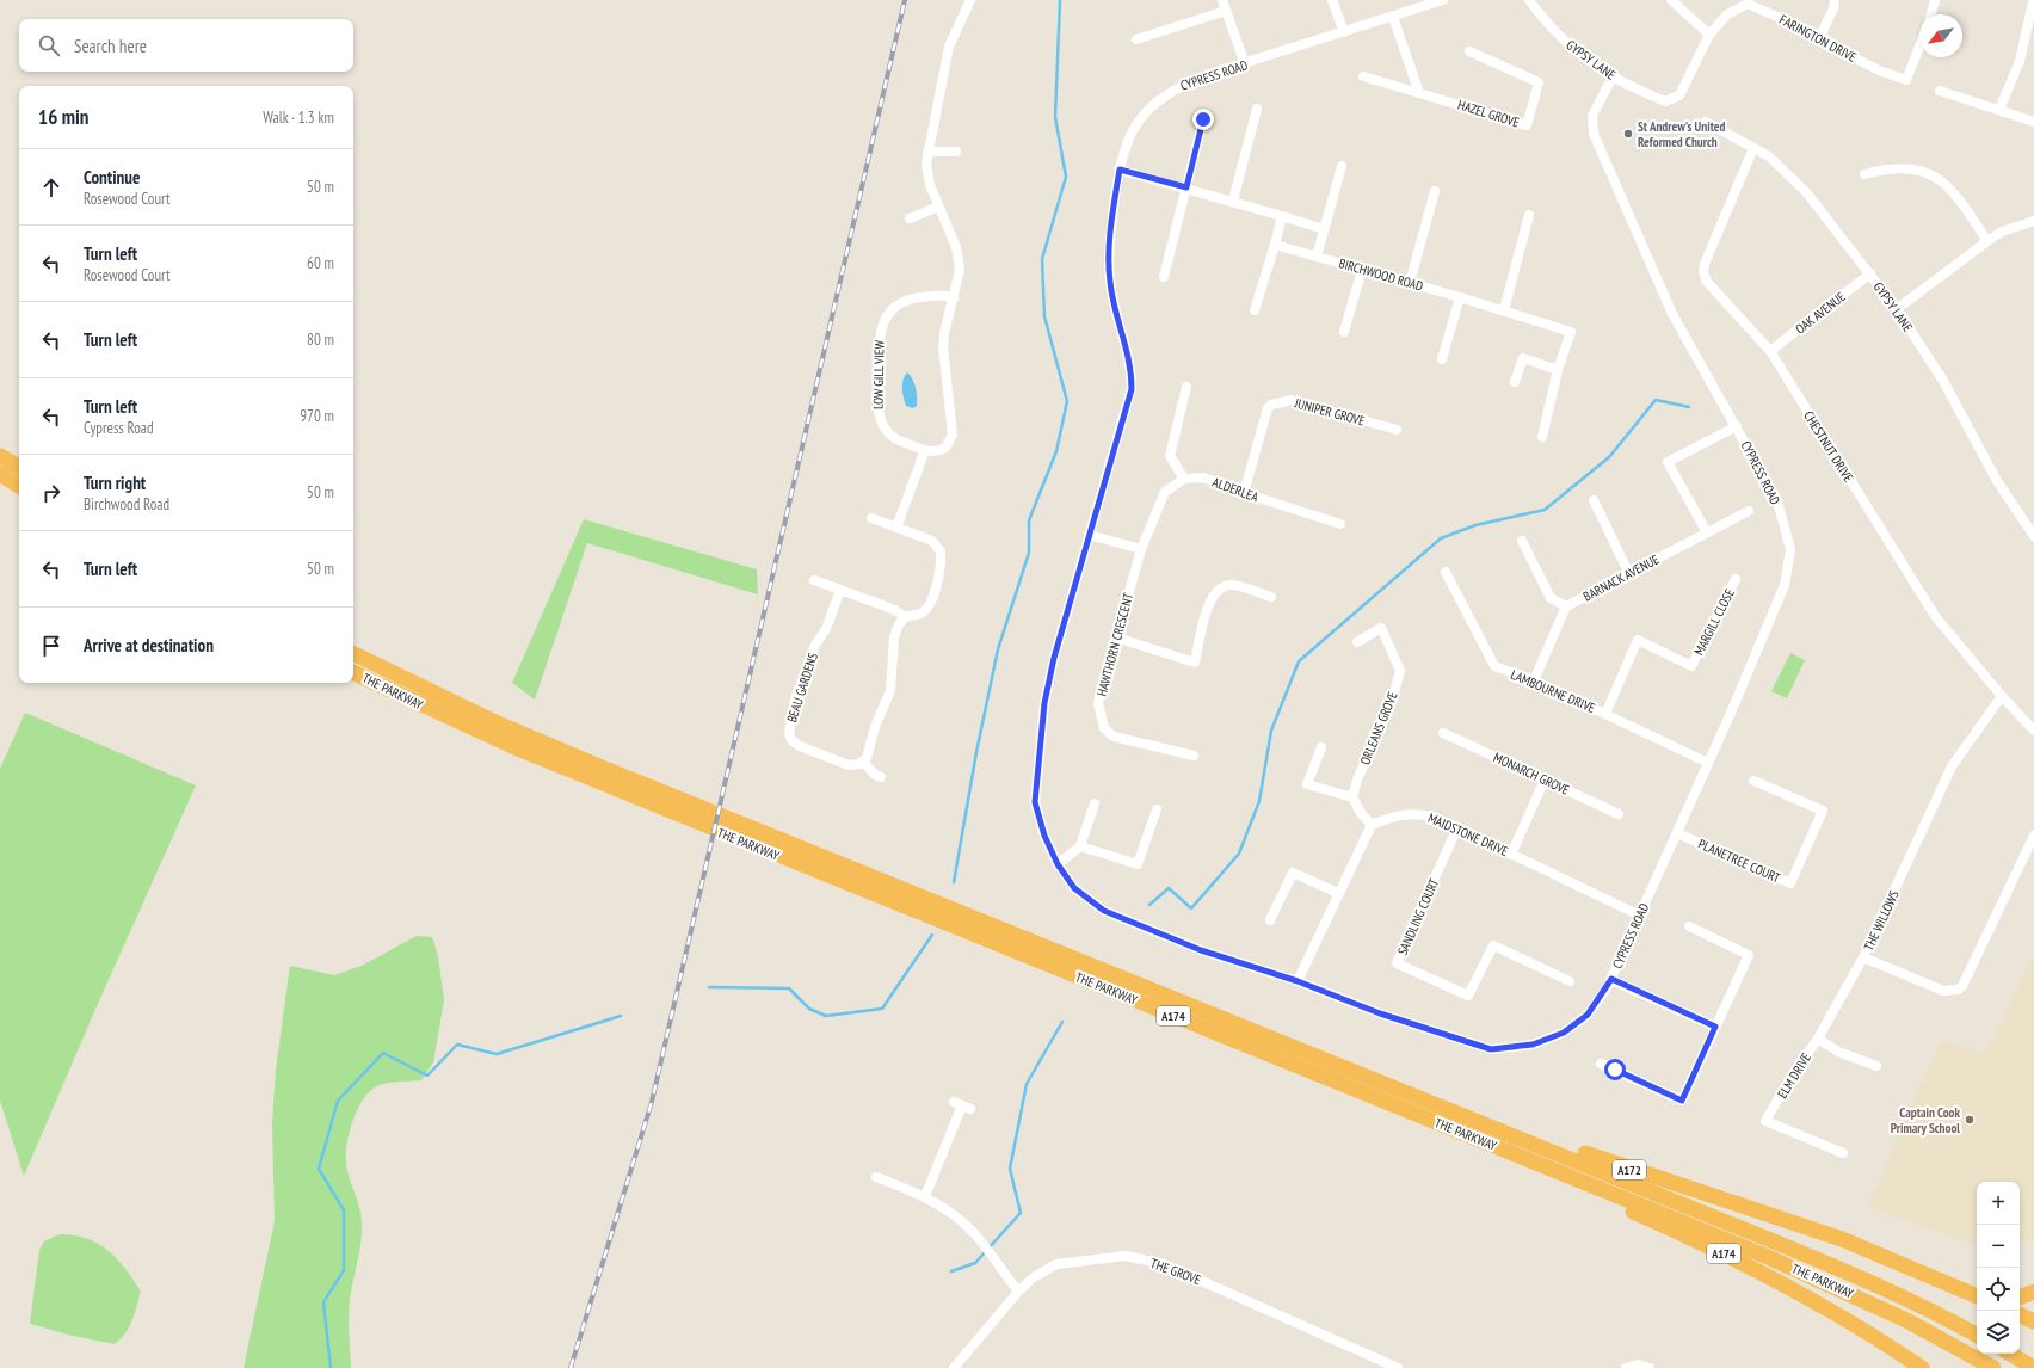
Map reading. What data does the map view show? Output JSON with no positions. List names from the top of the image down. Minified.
{"streets":{"highway":["THE PARKWAY","A174","A172"],"street":["FARINGTON DRIVE","GYPSY LANE","CYPRESS ROAD","HAZEL GROVE","BIRCHWOOD ROAD","OAK AVENUE","LOW GILL VIEW","JUNIPER GROVE","CHESTNUT DRIVE","ALDERLEA","BARNACK AVENUE","MARGILL CLOSE","HAWTHORN CRESCENT","BEAU GARDENS","LAMBOURNE DRIVE","ORLEANS GROVE","MONARCH GROVE","MAIDSTONE DRIVE","PLANETREE COURT","SANDLING COURT","THE WILLOWS","ELM DRIVE","THE GROVE"]},"crossings":[["FARINGTON DRIVE","GYPSY LANE"],["GYPSY LANE","CYPRESS ROAD"],["GYPSY LANE","OAK AVENUE"],["GYPSY LANE","CHESTNUT DRIVE"],["CYPRESS ROAD","LAMBOURNE DRIVE"],["CYPRESS ROAD","MAIDSTONE DRIVE"],["CYPRESS ROAD","PLANETREE COURT"],["OAK AVENUE","CHESTNUT DRIVE"],["JUNIPER GROVE","ALDERLEA"],["CHESTNUT DRIVE","THE WILLOWS"],["MARGILL CLOSE","LAMBOURNE DRIVE"],["THE PARKWAY","A174"],["THE PARKWAY","A172"],["MAIDSTONE DRIVE","SANDLING COURT"],["THE WILLOWS","ELM DRIVE"]],"places":["St Andrew's United Reformed Church","Captain Cook Primary School"],"north":"bottom left","page":{"search":"Search here","heading":["16 min","Walk · 1.3 km"],"list":[["Continue","Rosewood Court","50 m"],["Turn left","Rosewood Court","60 m"],["Turn left","80 m"],["Turn left","Cypress Road","970 m"],["Turn right","Birchwood Road","50 m"],["Turn left","50 m"],"Arrive at destination"],"map_buttons":["+","−"]}}
